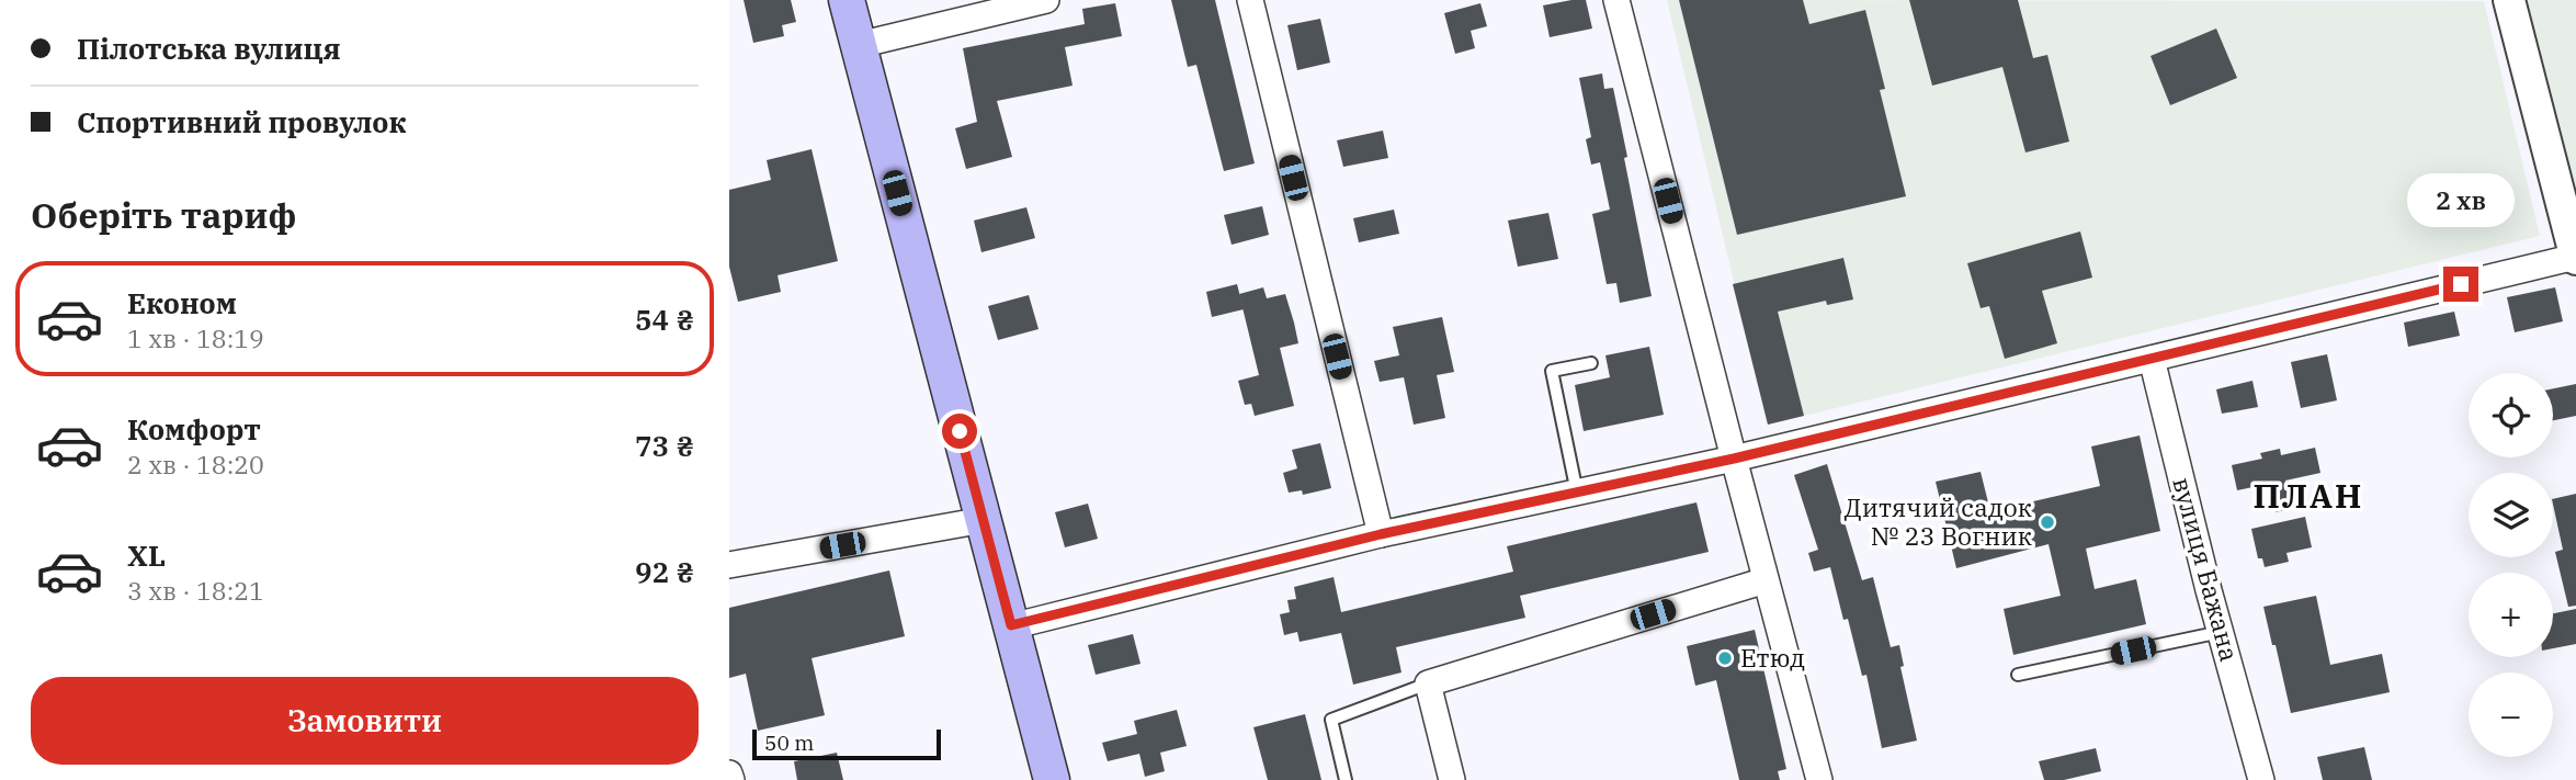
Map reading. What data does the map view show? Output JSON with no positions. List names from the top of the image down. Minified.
{"streets":{"street":["вулиця Бажана"]},"districts":["ПЛАН"],"places":["Дитячий садок № 23 Вогник","Етюд"],"scale_bar":"50 m","page":{"banner":["Пілотська вулиця","Спортивний провулок"],"heading":"Оберіть тариф","bubble":"2 хв","list":[{"name":"Економ","note":"1 хв · 18:19","value":"54 ₴"},{"name":"Комфорт","note":"2 хв · 18:20","value":"73 ₴"},{"name":"XL","note":"3 хв · 18:21","value":"92 ₴"}],"map_buttons":["+","−"],"buttons":"Замовити","scale":"50 m"}}
